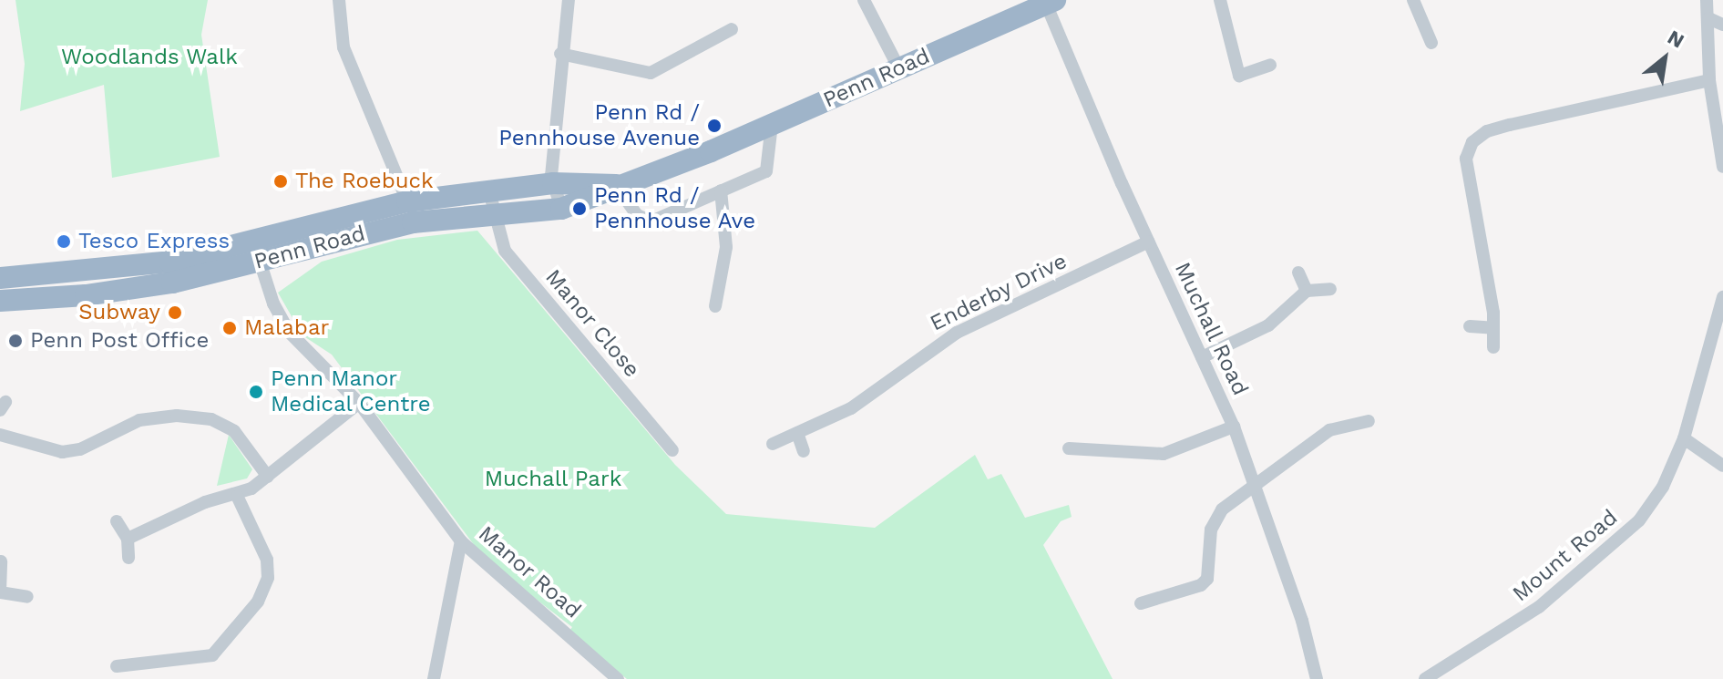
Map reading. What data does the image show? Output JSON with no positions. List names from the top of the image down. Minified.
{"streets":{"highway":["Penn Road"],"street":["Enderby Drive","Manor Close","Muchall Road","Mount Road","Manor Road"]},"crossings":[["Penn Road","Manor Close"],["Penn Road","Muchall Road"],["Penn Road","Manor Road"],["Enderby Drive","Muchall Road"]],"parks":["Woodlands Walk","Muchall Park"],"places":["Penn Rd / Pennhouse Avenue","The Roebuck","Penn Rd / Pennhouse Ave","Tesco Express","Subway","Malabar","Penn Post Office","Penn Manor Medical Centre"],"north":"top right"}
